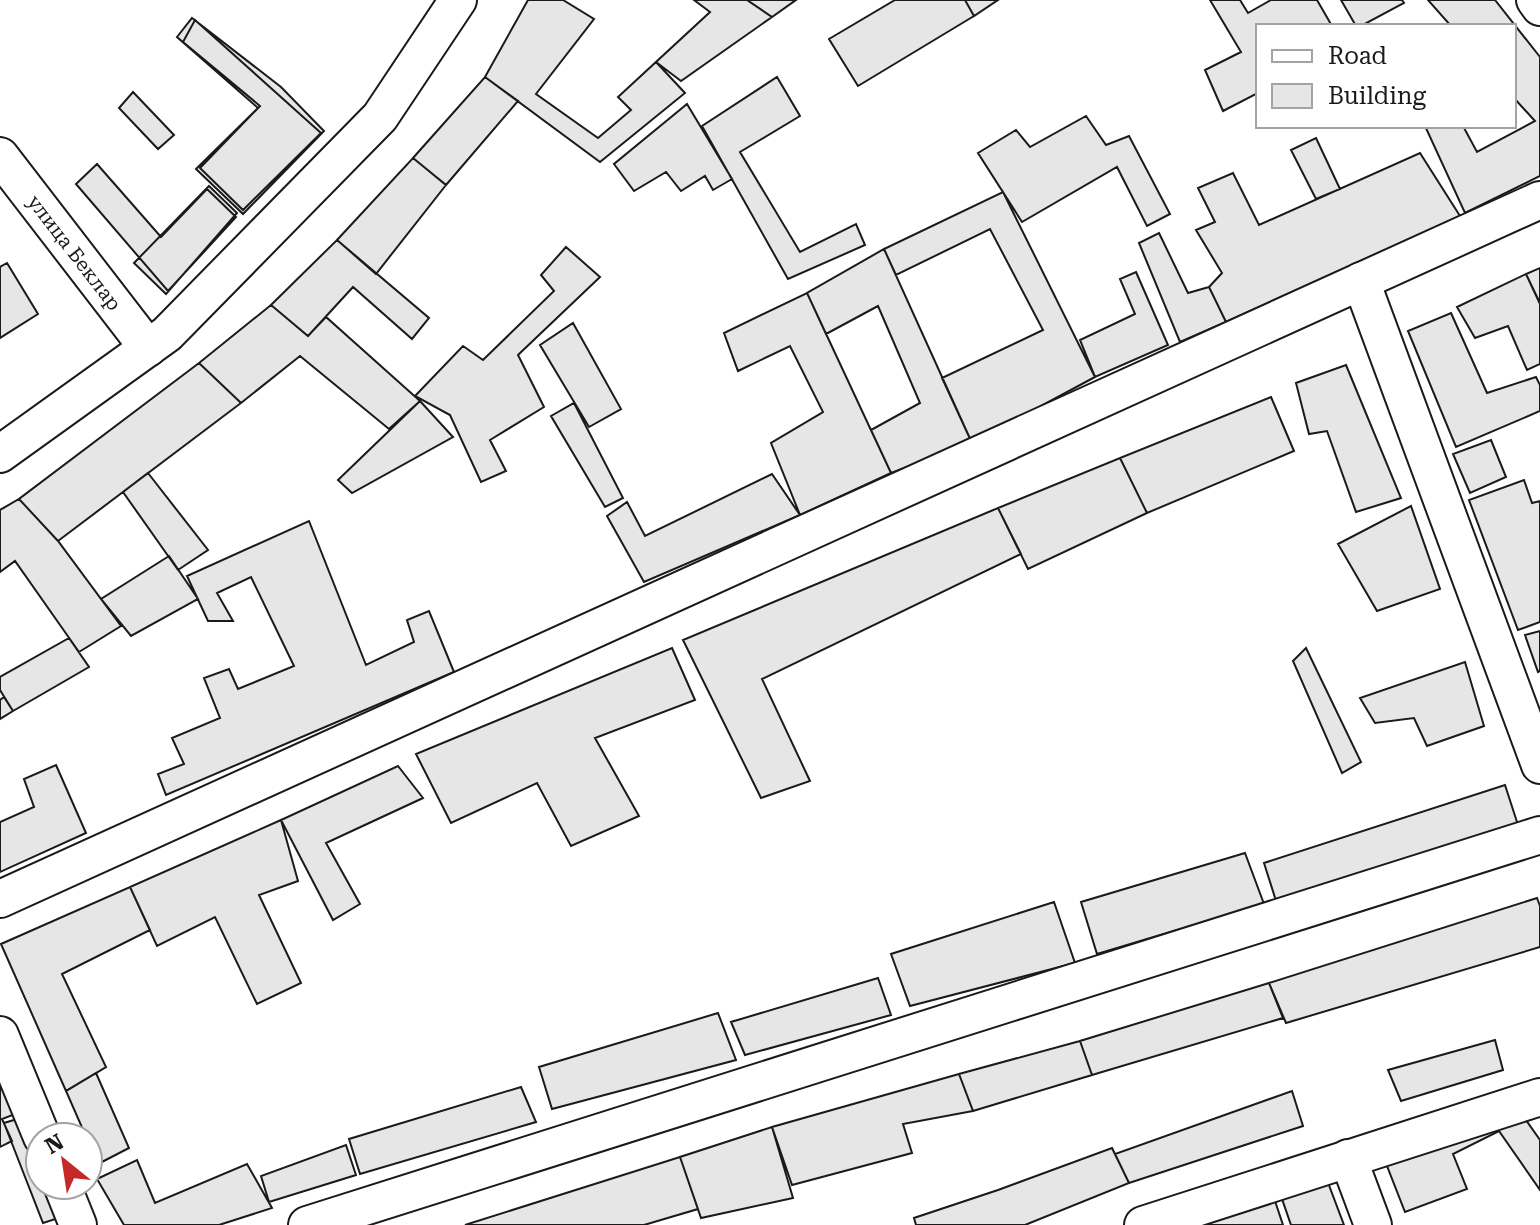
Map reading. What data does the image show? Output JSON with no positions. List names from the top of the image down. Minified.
{"streets":{"street":["улица Беклар"]},"legend":["Road","Building"],"north":"top left"}
